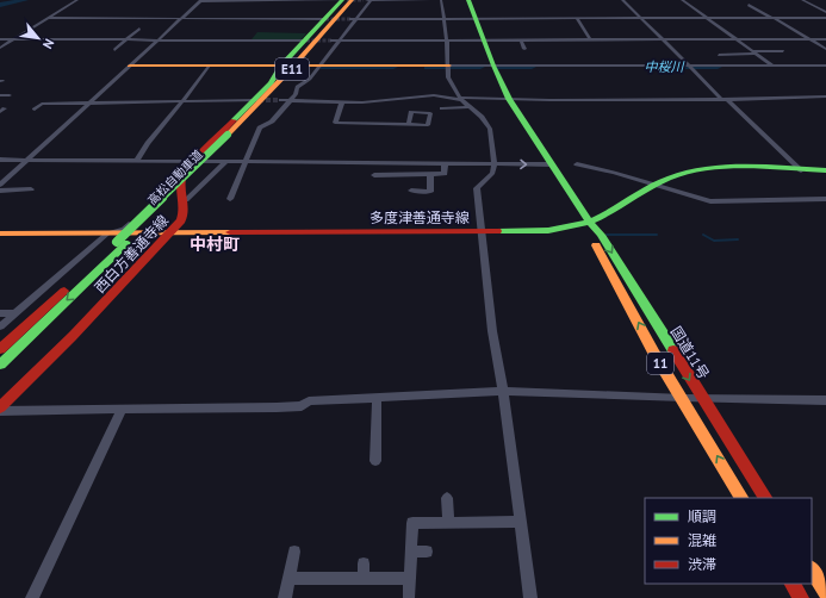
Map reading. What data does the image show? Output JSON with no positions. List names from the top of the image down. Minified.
{"streets":{"main road":["E11","高松自動車道","多度津善通寺線","西白方善通寺線","国道11号","11"]},"crossings":[["多度津善通寺線","西白方善通寺線"],["多度津善通寺線","国道11号"]],"districts":["中村町"],"water":["中桜川"],"legend":["順調","混雑","渋滞"],"north":"bottom right"}
